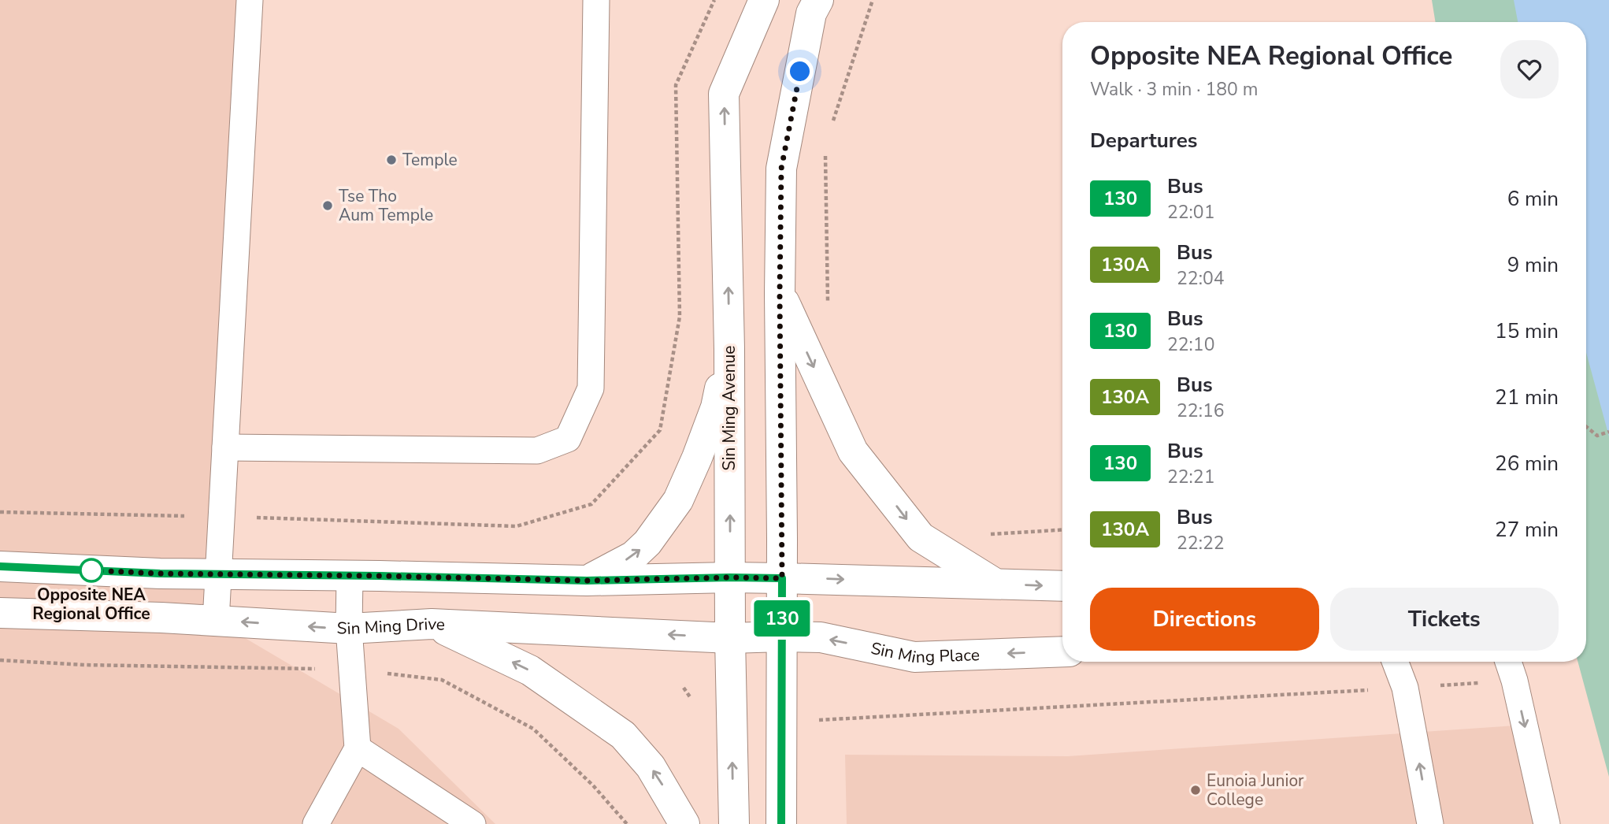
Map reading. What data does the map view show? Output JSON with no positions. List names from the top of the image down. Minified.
{"streets":{"main road":["Sin Ming Avenue","Sin Ming Drive","Sin Ming Place"]},"crossings":[["Sin Ming Avenue","Sin Ming Drive"],["Sin Ming Drive","Sin Ming Place"]],"places":["Temple","Tse Tho Aum Temple","Opposite NEA Regional Office","Eunoia Junior College"],"lines":["bus line 130"],"page":{"on_map":"130","heading":[["Opposite NEA Regional Office","Walk · 3 min · 180 m"],"Departures"],"list":[{"mark":"130","name":"Bus","note":"22:01","value":"6 min"},{"mark":"130A","name":"Bus","note":"22:04","value":"9 min"},{"mark":"130","name":"Bus","note":"22:10","value":"15 min"},{"mark":"130A","name":"Bus","note":"22:16","value":"21 min"},{"mark":"130","name":"Bus","note":"22:21","value":"26 min"},{"mark":"130A","name":"Bus","note":"22:22","value":"27 min"}],"buttons":["Directions","Tickets"]}}
